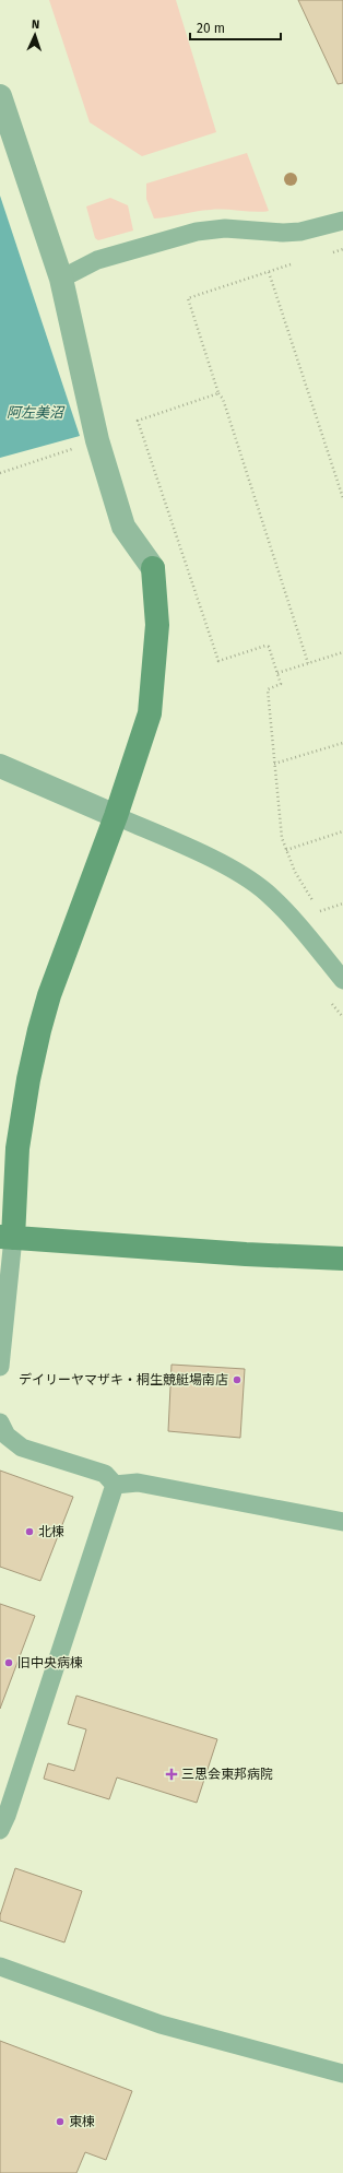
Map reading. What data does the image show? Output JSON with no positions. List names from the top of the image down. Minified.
{"water":["阿左美沼"],"places":{"other":["デイリーヤマザキ・桐生競艇場南店","北棟","旧中央病棟","東棟"],"health":["三思会東邦病院"]},"scale_bar":"20 m","north":"top"}
